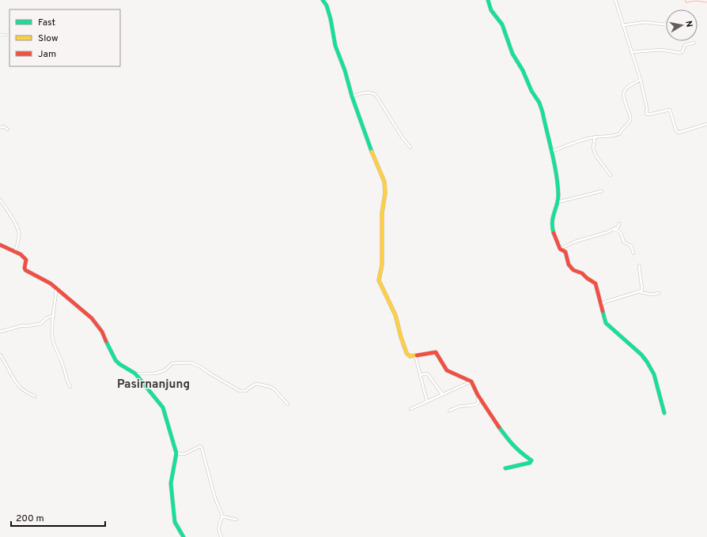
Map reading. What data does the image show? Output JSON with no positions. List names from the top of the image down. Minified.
{"districts":["Pasirnanjung"],"legend":["Fast","Slow","Jam"],"scale_bar":"200 m","north":"right"}
